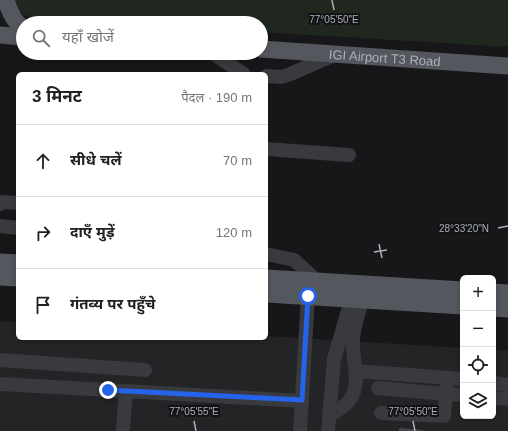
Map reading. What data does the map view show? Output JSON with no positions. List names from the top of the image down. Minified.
{"streets":{"main road":["IGI Airport T3 Road"]},"page":{"search":"यहाँ खोजें","heading":["3 मिनट","पैदल · 190 m"],"list":[["सीधे चलें","70 m"],["दाएँ मुड़ें","120 m"],"गंतव्य पर पहुँचे"],"map_buttons":["+","−"]},"coordinates":["77°05'50\"E","28°33'20\"N","77°05'55\"E"]}
